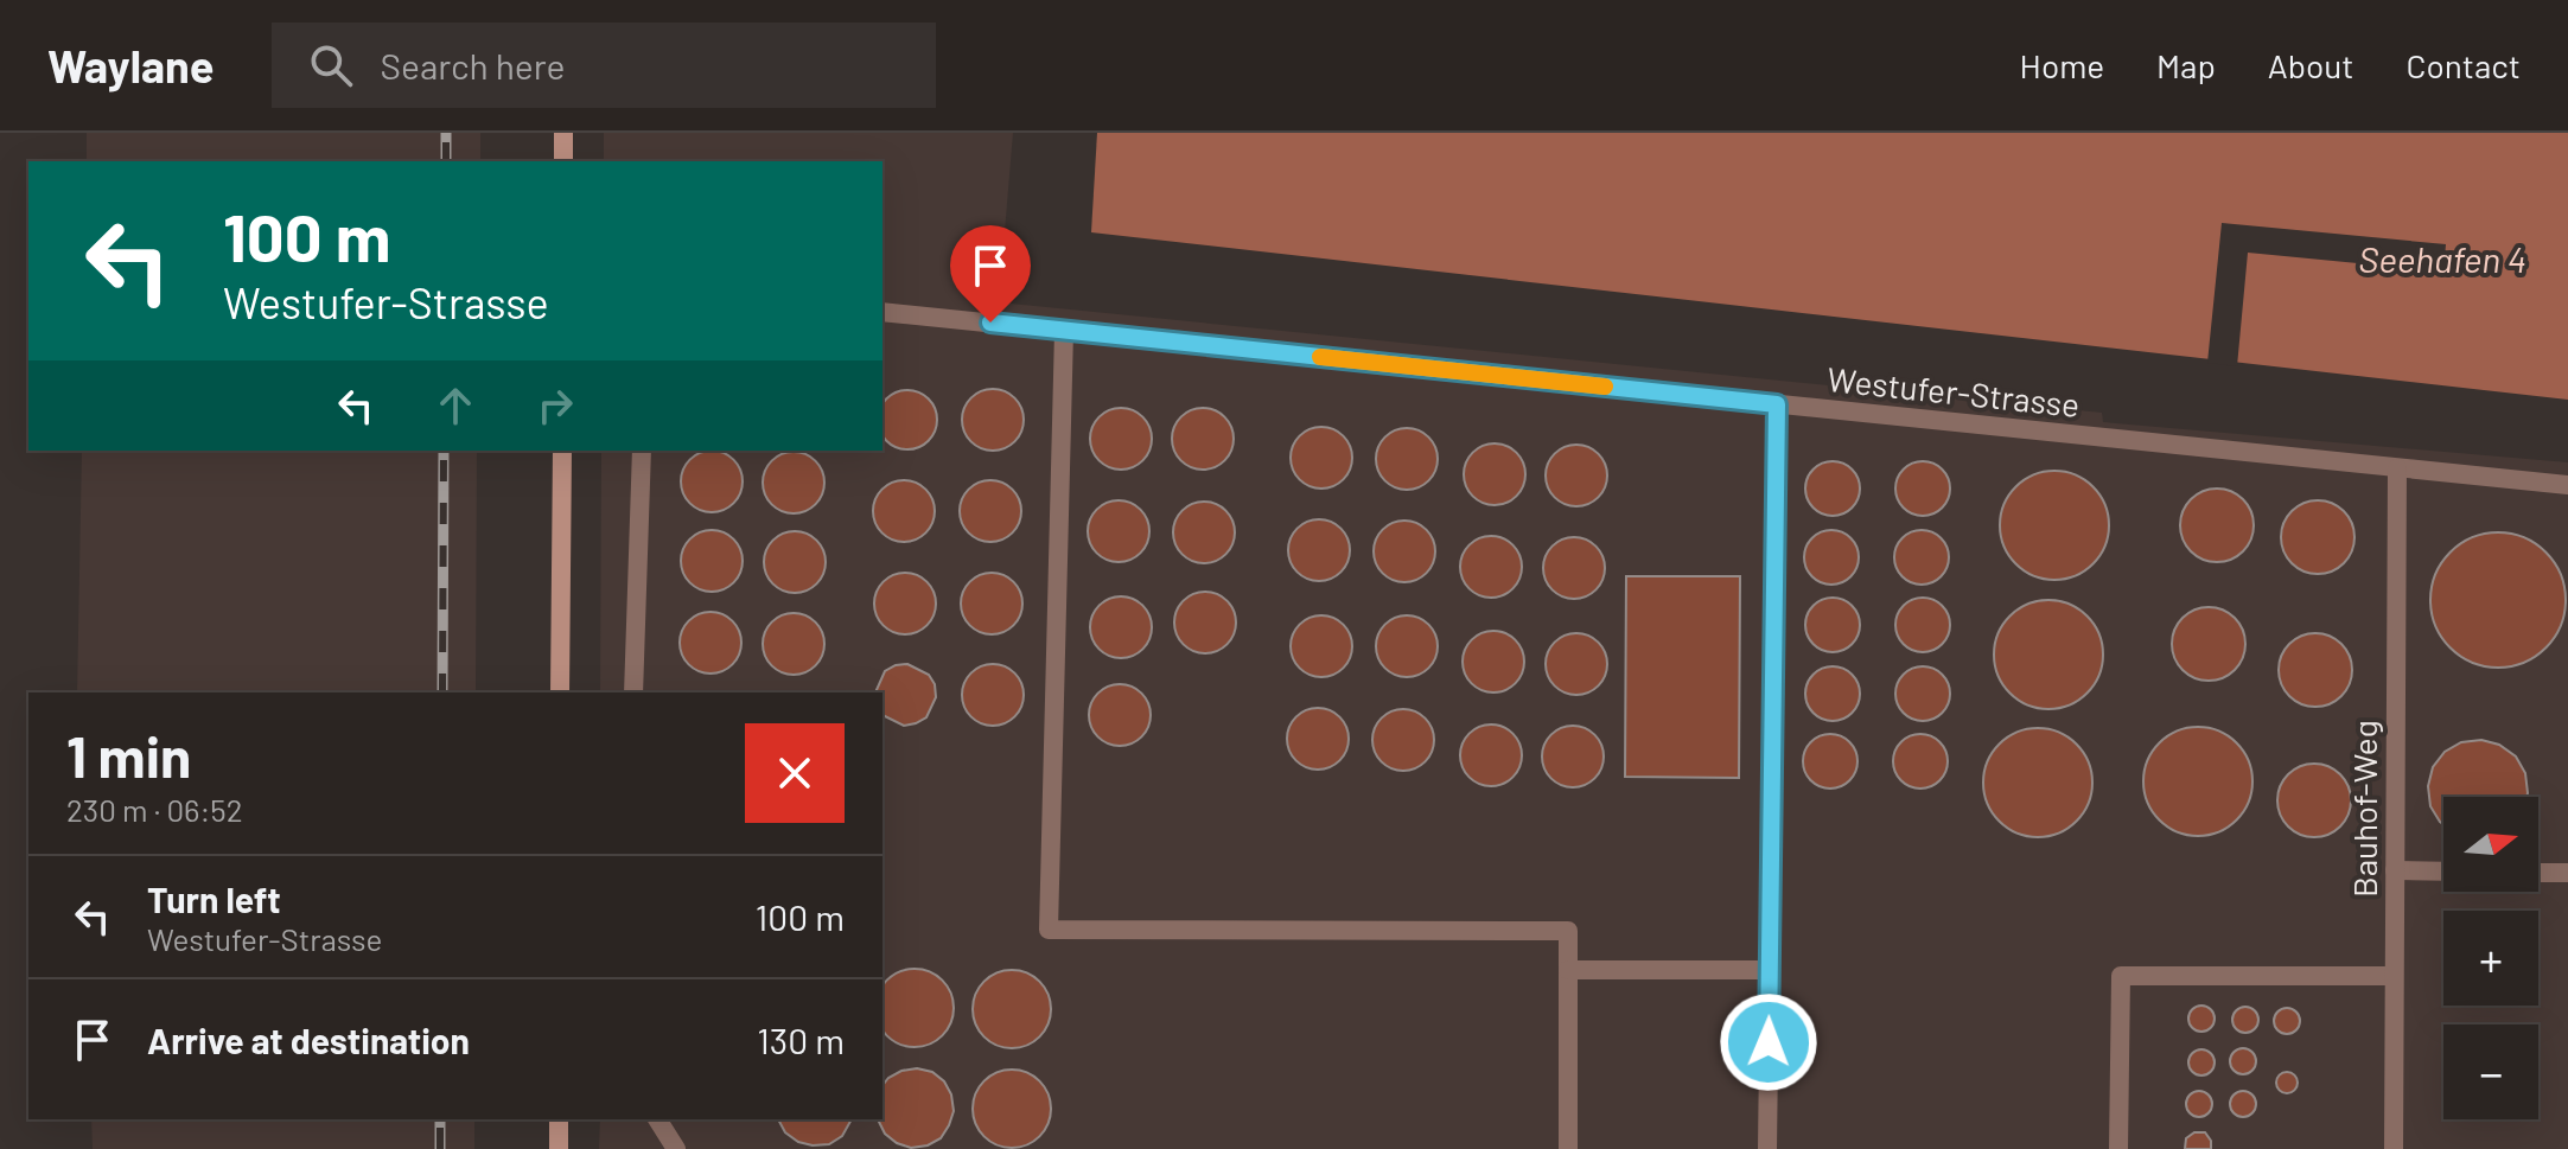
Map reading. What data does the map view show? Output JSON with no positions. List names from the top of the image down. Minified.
{"streets":{"lane":["Westufer-Strasse","Bauhof-Weg"]},"crossings":[["Westufer-Strasse","Bauhof-Weg"]],"water":["Seehafen 4"],"north":"right","page":{"header":"Waylane","search":"Search here","nav":["Home","Map","About","Contact"],"turn":["100 m","Westufer-Strasse"],"heading":["1 min","230 m · 06:52"],"map_buttons":["+","−"],"list":[{"name":"Turn left","note":"Westufer-Strasse","value":"100 m"},{"name":"Arrive at destination","value":"130 m"}]}}
